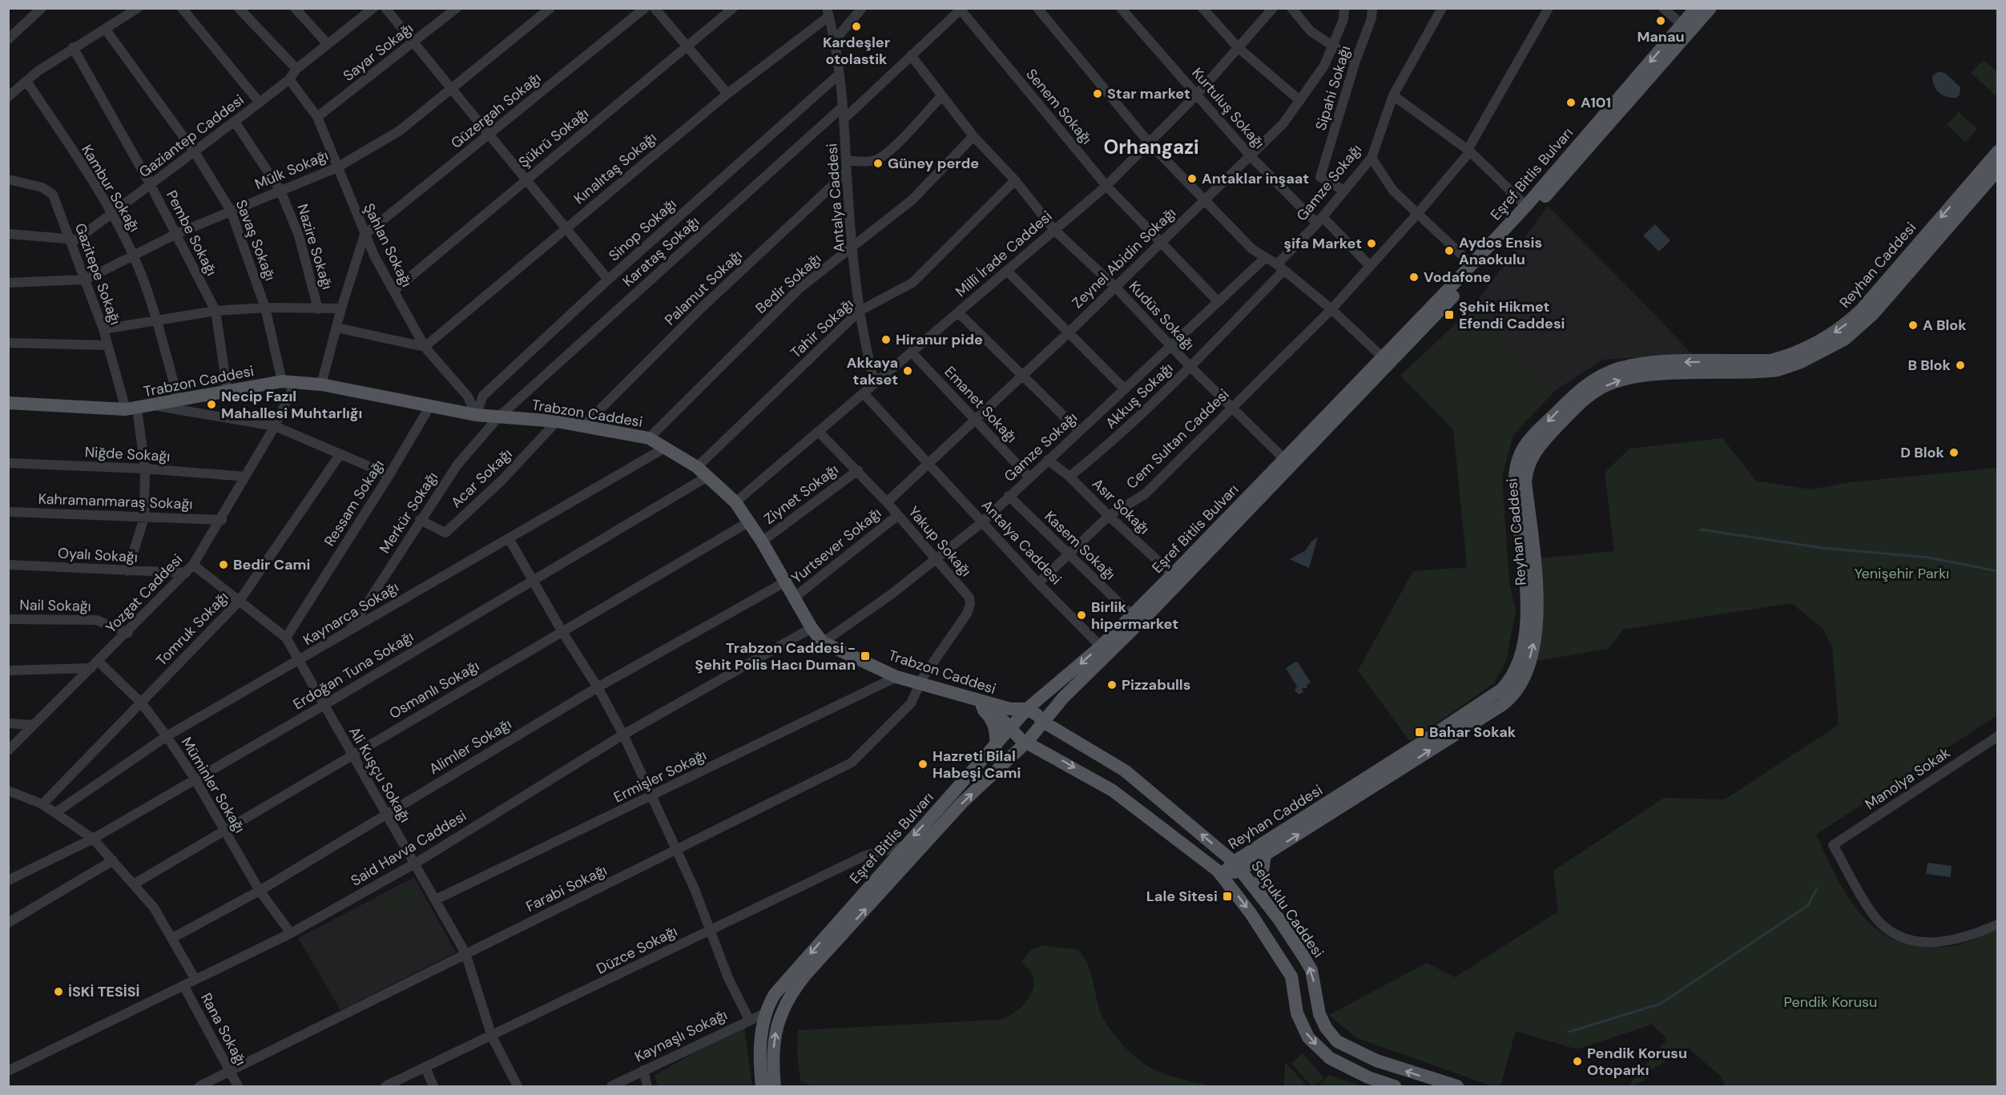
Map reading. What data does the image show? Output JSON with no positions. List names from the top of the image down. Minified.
{"streets":{"main road":["Eşref Bitlis Bulvarı","Reyhan Caddesi","Trabzon Caddesi","Selçuklu Caddesi"],"street":["Sayar Sokağı","Sipahi Sokağı","Senem Sokağı","Kurtuluş Sokağı","Güzergah Sokağı","Gaziantep Caddesi","Şükrü Sokağı","Kınalıtaş Sokağı","Mülk Sokağı","Gamze Sokağı","Kambur Sokağı","Antalya Caddesi","Sinop Sokağı","Pembe Sokağı","Savaş Sokağı","Şahlan Sokağı","Nazire Sokağı","Karataş Sokağı","Millî İrade Caddesi","Zeynel Abidin Sokağı","Gazitepe Sokağı","Bedir Sokağı","Palamut Sokağı","Kudüs Sokağı","Tahir Sokağı","Akkuş Sokağı","Emanet Sokağı","Cem Sultan Caddesi","Niğde Sokağı","Acar Sokağı","Ziynet Sokağı","Kahramanmaraş Sokağı","Ressam Sokağı","Asır Sokağı","Merkür Sokağı","Yakup Sokağı","Yurtsever Sokağı","Kasem Sokağı","Oyalı Sokağı","Yozgat Caddesi","Nail Sokağı","Kaynarca Sokağı","Tomruk Sokağı","Erdoğan Tuna Sokağı","Osmanlı Sokağı","Alimler Sokağı","Ali Kuşçu Sokağı","Ermişler Sokağı","Manolya Sokak","Müminler Sokağı","Said Havva Caddesi","Farabi Sokağı","Düzce Sokağı","Rana Sokağı","Kaynaşlı Sokağı"]},"crossings":[["Sayar Sokağı","Şahlan Sokağı"],["Sipahi Sokağı","Gamze Sokağı"],["Senem Sokağı","Gamze Sokağı"],["Senem Sokağı","Millî İrade Caddesi"],["Senem Sokağı","Zeynel Abidin Sokağı"],["Kurtuluş Sokağı","Gamze Sokağı"],["Kurtuluş Sokağı","Millî İrade Caddesi"],["Kurtuluş Sokağı","Zeynel Abidin Sokağı"],["Kurtuluş Sokağı","Cem Sultan Caddesi"],["Güzergah Sokağı","Şahlan Sokağı"],["Gaziantep Caddesi","Kambur Sokağı"],["Gaziantep Caddesi","Pembe Sokağı"],["Gaziantep Caddesi","Savaş Sokağı"],["Gaziantep Caddesi","Şahlan Sokağı"],["Gaziantep Caddesi","Nazire Sokağı"],["Gaziantep Caddesi","Gazitepe Sokağı"],["Şükrü Sokağı","Şahlan Sokağı"],["Kınalıtaş Sokağı","Antalya Caddesi"],["Kınalıtaş Sokağı","Şahlan Sokağı"],["Mülk Sokağı","Kambur Sokağı"],["Mülk Sokağı","Pembe Sokağı"],["Mülk Sokağı","Savaş Sokağı"],["Mülk Sokağı","Şahlan Sokağı"],["Mülk Sokağı","Nazire Sokağı"],["Mülk Sokağı","Gazitepe Sokağı"],["Eşref Bitlis Bulvarı","Antalya Caddesi"],["Eşref Bitlis Bulvarı","Kudüs Sokağı"],["Eşref Bitlis Bulvarı","Trabzon Caddesi"],["Eşref Bitlis Bulvarı","Asır Sokağı"],["Eşref Bitlis Bulvarı","Kasem Sokağı"],["Eşref Bitlis Bulvarı","Selçuklu Caddesi"],["Eşref Bitlis Bulvarı","Düzce Sokağı"],["Eşref Bitlis Bulvarı","Kaynaşlı Sokağı"],["Gamze Sokağı","Antalya Caddesi"],["Gamze Sokağı","Kudüs Sokağı"],["Gamze Sokağı","Trabzon Caddesi"],["Gamze Sokağı","Akkuş Sokağı"],["Gamze Sokağı","Emanet Sokağı"],["Gamze Sokağı","Asır Sokağı"],["Gamze Sokağı","Yakup Sokağı"],["Gamze Sokağı","Kasem Sokağı"],["Kambur Sokağı","Trabzon Caddesi"],["Antalya Caddesi","Sinop Sokağı"],["Antalya Caddesi","Karataş Sokağı"],["Antalya Caddesi","Millî İrade Caddesi"],["Antalya Caddesi","Zeynel Abidin Sokağı"],["Antalya Caddesi","Bedir Sokağı"],["Antalya Caddesi","Palamut Sokağı"],["Antalya Caddesi","Tahir Sokağı"],["Antalya Caddesi","Cem Sultan Caddesi"],["Sinop Sokağı","Şahlan Sokağı"],["Sinop Sokağı","Trabzon Caddesi"],["Pembe Sokağı","Trabzon Caddesi"],["Savaş Sokağı","Trabzon Caddesi"],["Savaş Sokağı","Yozgat Caddesi"],["Şahlan Sokağı","Trabzon Caddesi"],["Karataş Sokağı","Trabzon Caddesi"],["Karataş Sokağı","Merkür Sokağı"],["Millî İrade Caddesi","Kudüs Sokağı"],["Millî İrade Caddesi","Trabzon Caddesi"],["Millî İrade Caddesi","Emanet Sokağı"],["Millî İrade Caddesi","Yakup Sokağı"],["Zeynel Abidin Sokağı","Kudüs Sokağı"],["Zeynel Abidin Sokağı","Emanet Sokağı"],["Zeynel Abidin Sokağı","Yakup Sokağı"],["Reyhan Caddesi","Selçuklu Caddesi"],["Gazitepe Sokağı","Trabzon Caddesi"],["Gazitepe Sokağı","Niğde Sokağı"],["Gazitepe Sokağı","Kahramanmaraş Sokağı"],["Gazitepe Sokağı","Oyalı Sokağı"],["Bedir Sokağı","Kudüs Sokağı"],["Bedir Sokağı","Trabzon Caddesi"],["Palamut Sokağı","Trabzon Caddesi"],["Kudüs Sokağı","Tahir Sokağı"],["Kudüs Sokağı","Akkuş Sokağı"],["Kudüs Sokağı","Cem Sultan Caddesi"],["Tahir Sokağı","Trabzon Caddesi"],["Trabzon Caddesi","Acar Sokağı"],["Trabzon Caddesi","Ziynet Sokağı"],["Trabzon Caddesi","Ressam Sokağı"],["Trabzon Caddesi","Merkür Sokağı"],["Trabzon Caddesi","Yakup Sokağı"],["Trabzon Caddesi","Yurtsever Sokağı"],["Trabzon Caddesi","Yozgat Caddesi"],["Trabzon Caddesi","Kaynarca Sokağı"],["Trabzon Caddesi","Erdoğan Tuna Sokağı"],["Trabzon Caddesi","Osmanlı Sokağı"],["Trabzon Caddesi","Alimler Sokağı"],["Trabzon Caddesi","Ermişler Sokağı"],["Trabzon Caddesi","Said Havva Caddesi"],["Trabzon Caddesi","Farabi Sokağı"],["Trabzon Caddesi","Selçuklu Caddesi"],["Akkuş Sokağı","Asır Sokağı"],["Cem Sultan Caddesi","Asır Sokağı"],["Cem Sultan Caddesi","Kasem Sokağı"],["Niğde Sokağı","Yozgat Caddesi"],["Acar Sokağı","Merkür Sokağı"],["Ziynet Sokağı","Yakup Sokağı"],["Kahramanmaraş Sokağı","Yozgat Caddesi"],["Ressam Sokağı","Ali Kuşçu Sokağı"],["Merkür Sokağı","Kaynarca Sokağı"],["Yakup Sokağı","Yurtsever Sokağı"],["Yakup Sokağı","Farabi Sokağı"],["Oyalı Sokağı","Yozgat Caddesi"],["Yozgat Caddesi","Nail Sokağı"],["Yozgat Caddesi","Ali Kuşçu Sokağı"],["Yozgat Caddesi","Müminler Sokağı"],["Kaynarca Sokağı","Ali Kuşçu Sokağı"],["Kaynarca Sokağı","Müminler Sokağı"],["Tomruk Sokağı","Ali Kuşçu Sokağı"],["Tomruk Sokağı","Müminler Sokağı"],["Erdoğan Tuna Sokağı","Ali Kuşçu Sokağı"],["Erdoğan Tuna Sokağı","Müminler Sokağı"],["Osmanlı Sokağı","Ali Kuşçu Sokağı"],["Osmanlı Sokağı","Müminler Sokağı"],["Alimler Sokağı","Ali Kuşçu Sokağı"],["Alimler Sokağı","Müminler Sokağı"],["Ali Kuşçu Sokağı","Ermişler Sokağı"],["Ali Kuşçu Sokağı","Said Havva Caddesi"],["Ali Kuşçu Sokağı","Farabi Sokağı"],["Ali Kuşçu Sokağı","Düzce Sokağı"],["Müminler Sokağı","Said Havva Caddesi"],["Said Havva Caddesi","Rana Sokağı"],["Farabi Sokağı","Rana Sokağı"]],"districts":["Orhangazi"],"parks":["Yenişehir Parkı","Pendik Korusu"],"places":{"other":["Manau","Kardeşler otolastik","Star market","A101","Güney perde","Antaklar inşaat","şifa Market","Aydos Ensis Anaokulu","Vodafone","A Blok","Hiranur pide","B Blok","Akkaya takset","Necip Fazıl Mahallesi Muhtarlığı","D Blok","Bedir Cami","Birlik hipermarket","Pizzabulls","Hazreti Bilal Habeşi Cami","İSKİ TESİSİ","Pendik Korusu Otoparkı"],"transit":["Şehit Hikmet Efendi Caddesi","Trabzon Caddesi - Şehit Polis Hacı Duman","Bahar Sokak","Lale Sitesi"]}}
